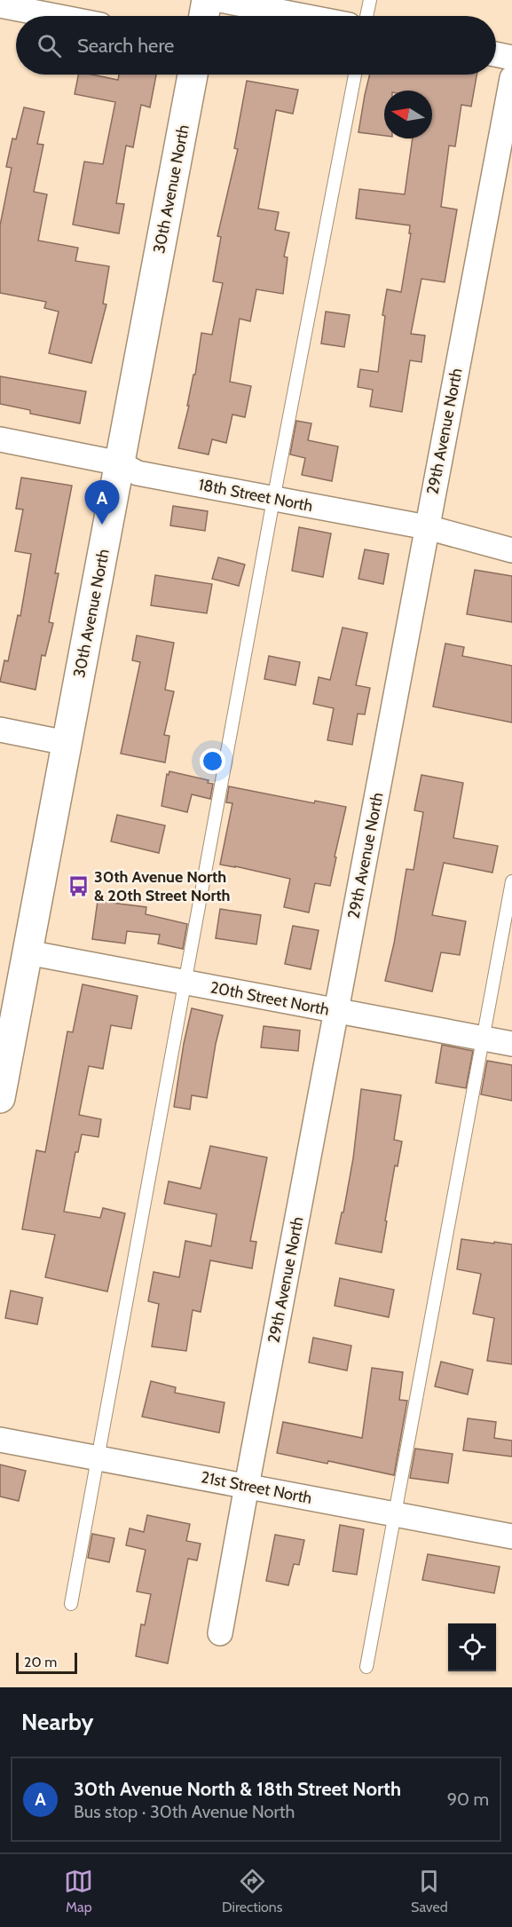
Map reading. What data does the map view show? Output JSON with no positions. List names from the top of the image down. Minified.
{"streets":{"street":["30th Avenue North","29th Avenue North","18th Street North","20th Street North","21st Street North"]},"crossings":[["30th Avenue North","18th Street North"],["30th Avenue North","20th Street North"],["29th Avenue North","18th Street North"],["29th Avenue North","20th Street North"],["29th Avenue North","21st Street North"]],"places":{"bus stop":["30th Avenue North & 20th Street North"]},"scale_bar":"20 m","north":"left","page":{"search":"Search here","pins":"A","scale":"20 m","heading":"Nearby","list":[{"mark":"A","name":"30th Avenue North & 18th Street North","note":"Bus stop · 30th Avenue North","value":"90 m"}],"nav":["Map","Directions","Saved"]}}
